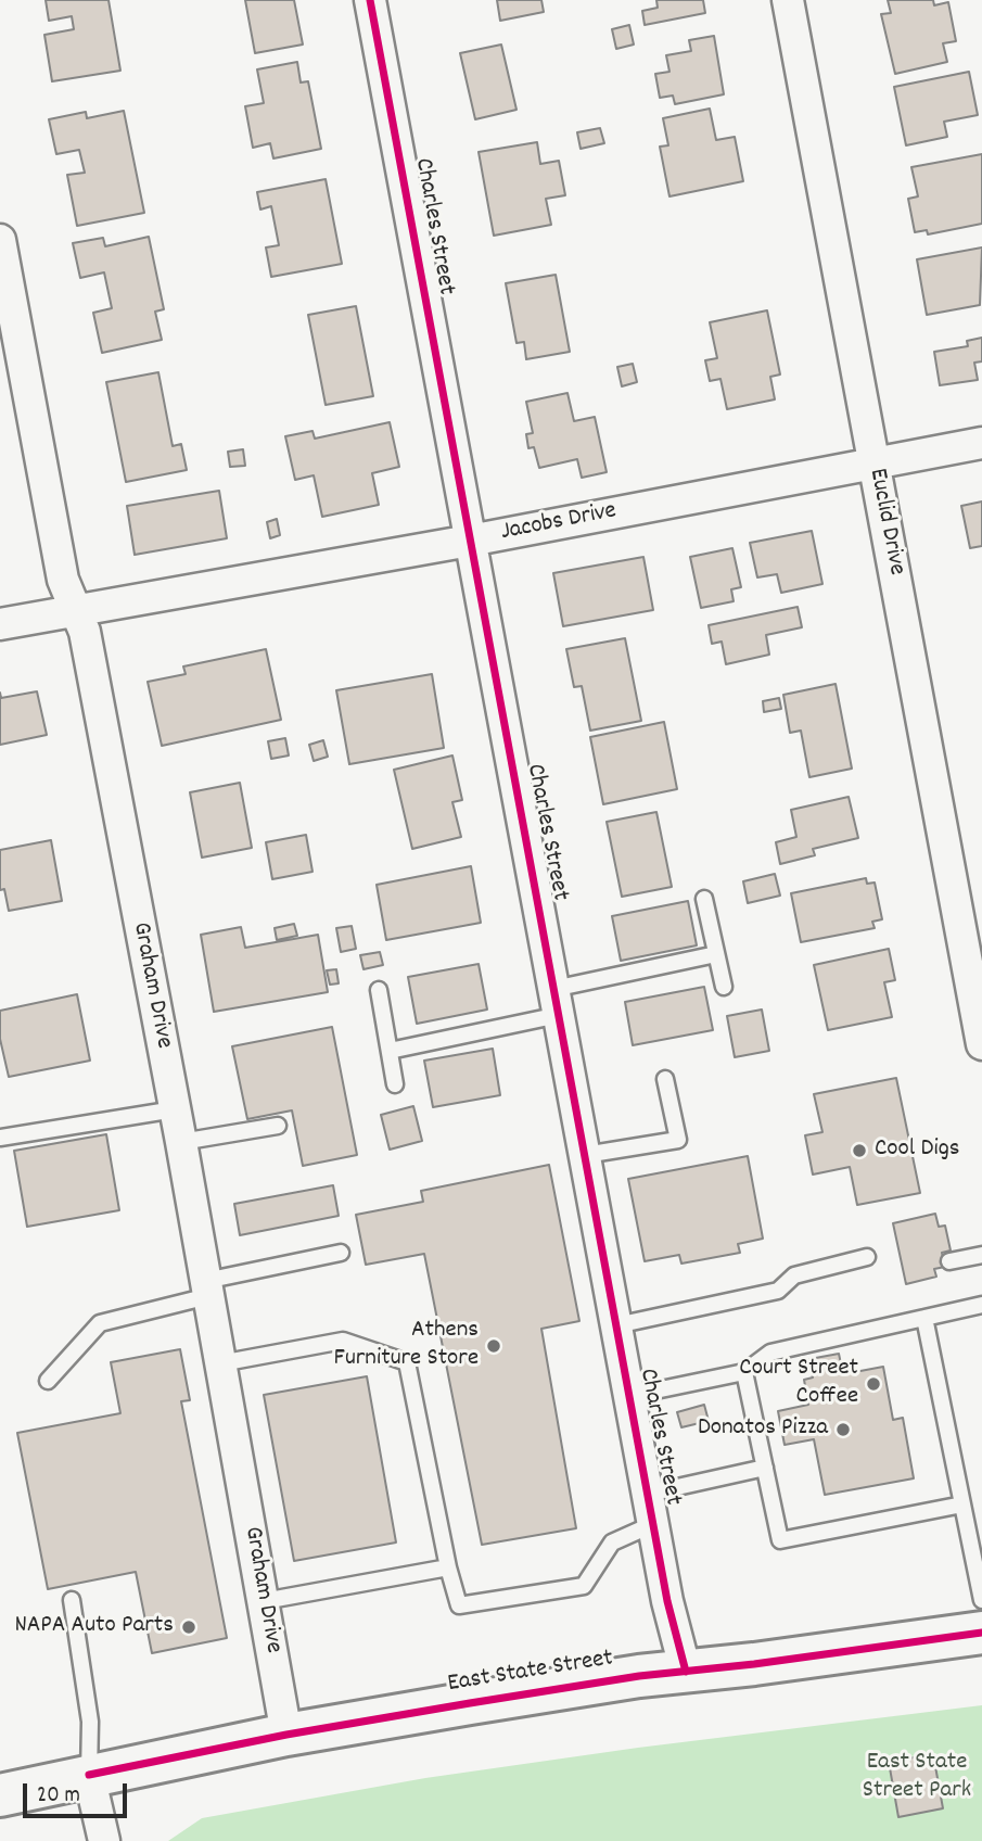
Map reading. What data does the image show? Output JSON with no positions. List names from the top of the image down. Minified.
{"streets":{"main road":["East State Street"],"street":["Charles Street","Euclid Drive","Jacobs Drive","Graham Drive"]},"crossings":[["Charles Street","Jacobs Drive"],["Charles Street","East State Street"],["Euclid Drive","Jacobs Drive"],["Jacobs Drive","Graham Drive"],["Graham Drive","East State Street"]],"parks":["East State Street Park"],"places":["Cool Digs","Athens Furniture Store","Court Street Coffee","Donatos Pizza","NAPA Auto Parts"],"scale_bar":"20 m"}
